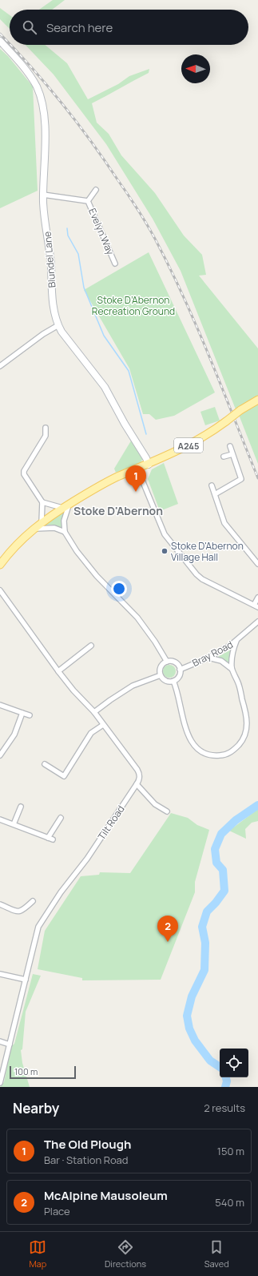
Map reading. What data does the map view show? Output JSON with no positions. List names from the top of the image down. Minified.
{"streets":{"main road":["A245"],"street":["Evelyn Way","Blundel Lane","Bray Road","Tilt Road"]},"crossings":[["Evelyn Way","Blundel Lane"],["Blundel Lane","A245"]],"districts":["Stoke D'Abernon"],"parks":["Stoke D’Abernon Recreation Ground"],"places":["Stoke D'Abernon Village Hall"],"scale_bar":"100 m","north":"left","page":{"search":"Search here","pins":["1","2"],"scale":"100 m","heading":["Nearby","2 results"],"list":[{"mark":"1","name":"The Old Plough","note":"Bar · Station Road","value":"150 m"},{"mark":"2","name":"McAlpine Mausoleum","note":"Place","value":"540 m"}],"nav":["Map","Directions","Saved"]}}
